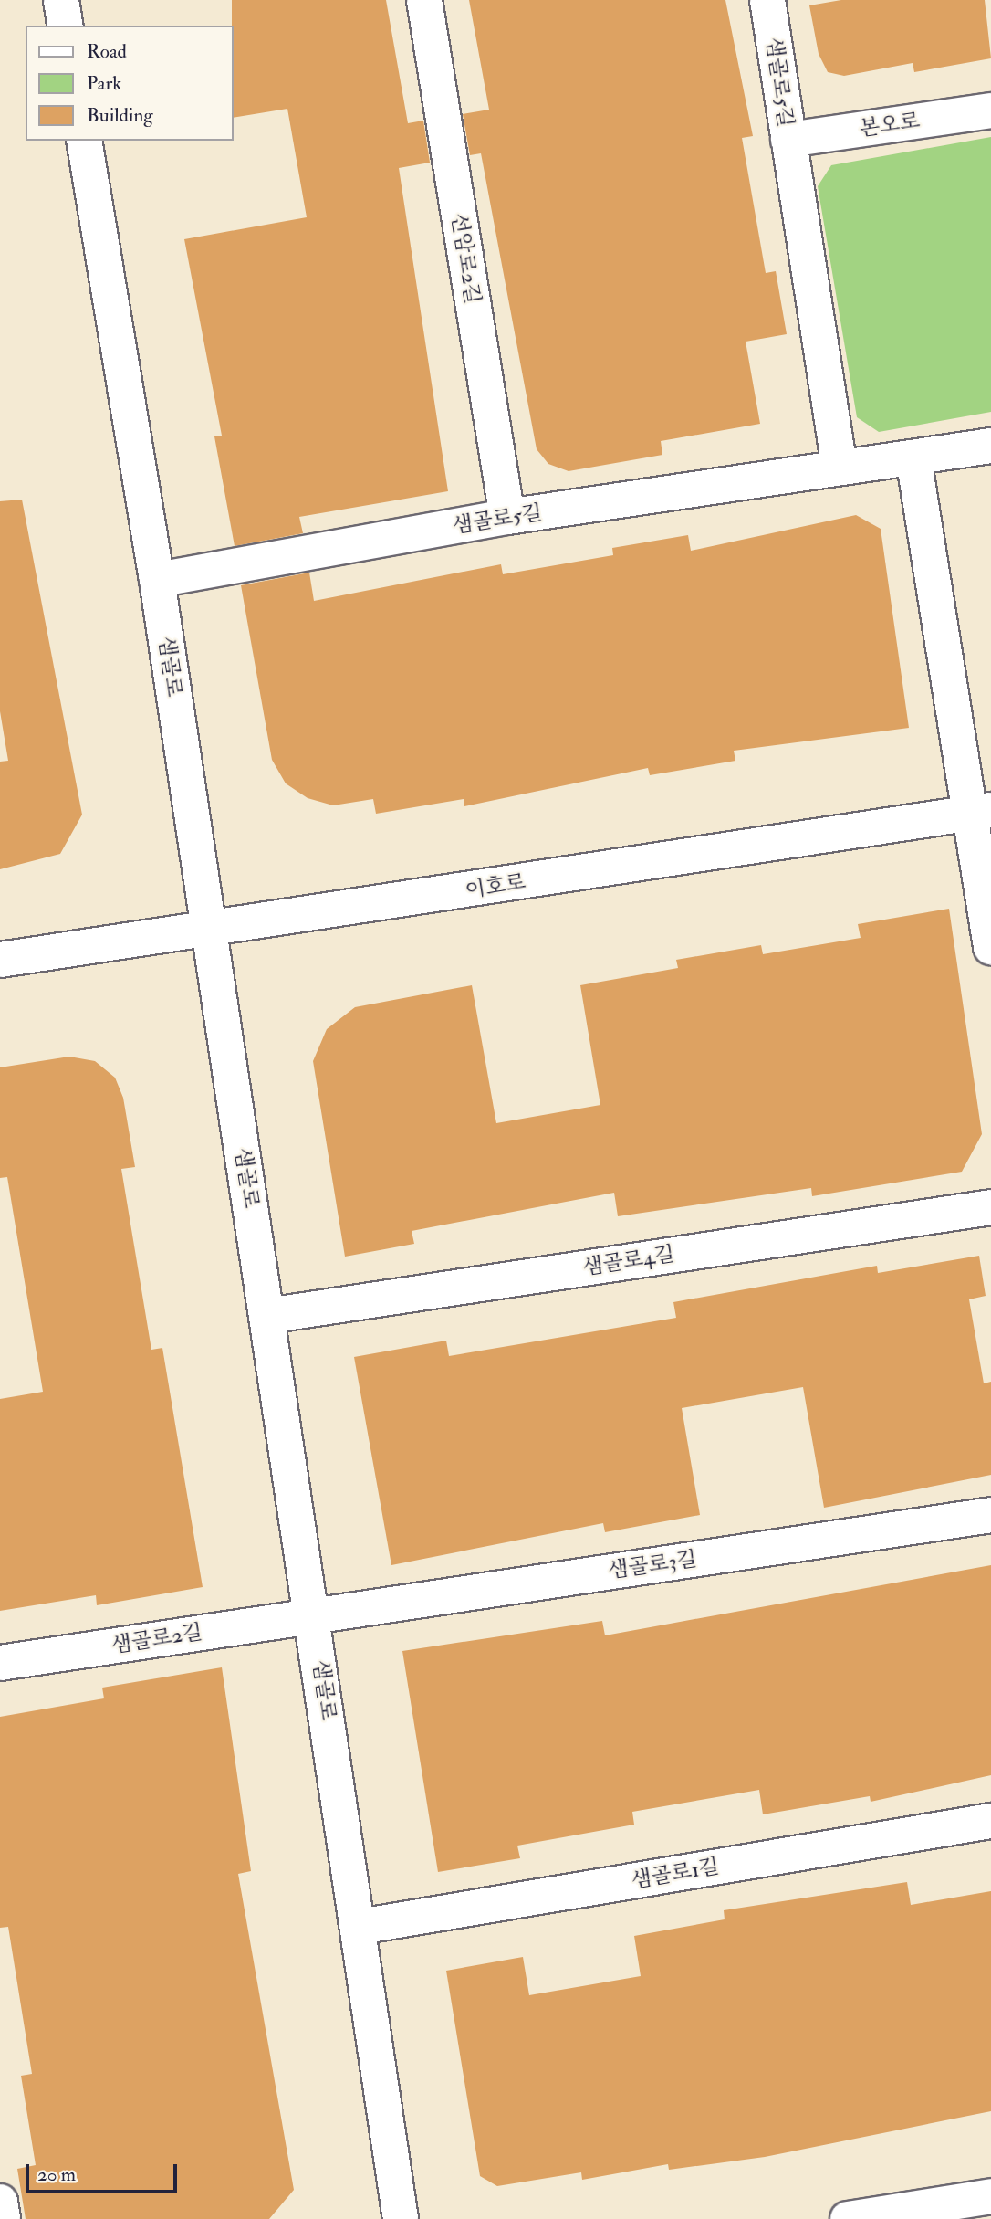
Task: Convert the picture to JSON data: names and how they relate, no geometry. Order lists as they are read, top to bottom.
{
  "streets": {
    "street": [
      "샘골로5길",
      "본오로",
      "선암로2길",
      "샘골로",
      "이호로",
      "샘골로4길",
      "샘골로3길",
      "샘골로2길",
      "샘골로1길"
    ]
  },
  "crossings": [
    ["샘골로5길", "본오로"],
    ["샘골로5길", "선암로2길"],
    ["샘골로5길", "샘골로"],
    ["샘골로", "이호로"],
    ["샘골로", "샘골로4길"],
    ["샘골로", "샘골로3길"],
    ["샘골로", "샘골로2길"],
    ["샘골로", "샘골로1길"],
    ["샘골로3길", "샘골로2길"]
  ],
  "legend": ["Road", "Park", "Building"],
  "scale_bar": "20 m"
}
